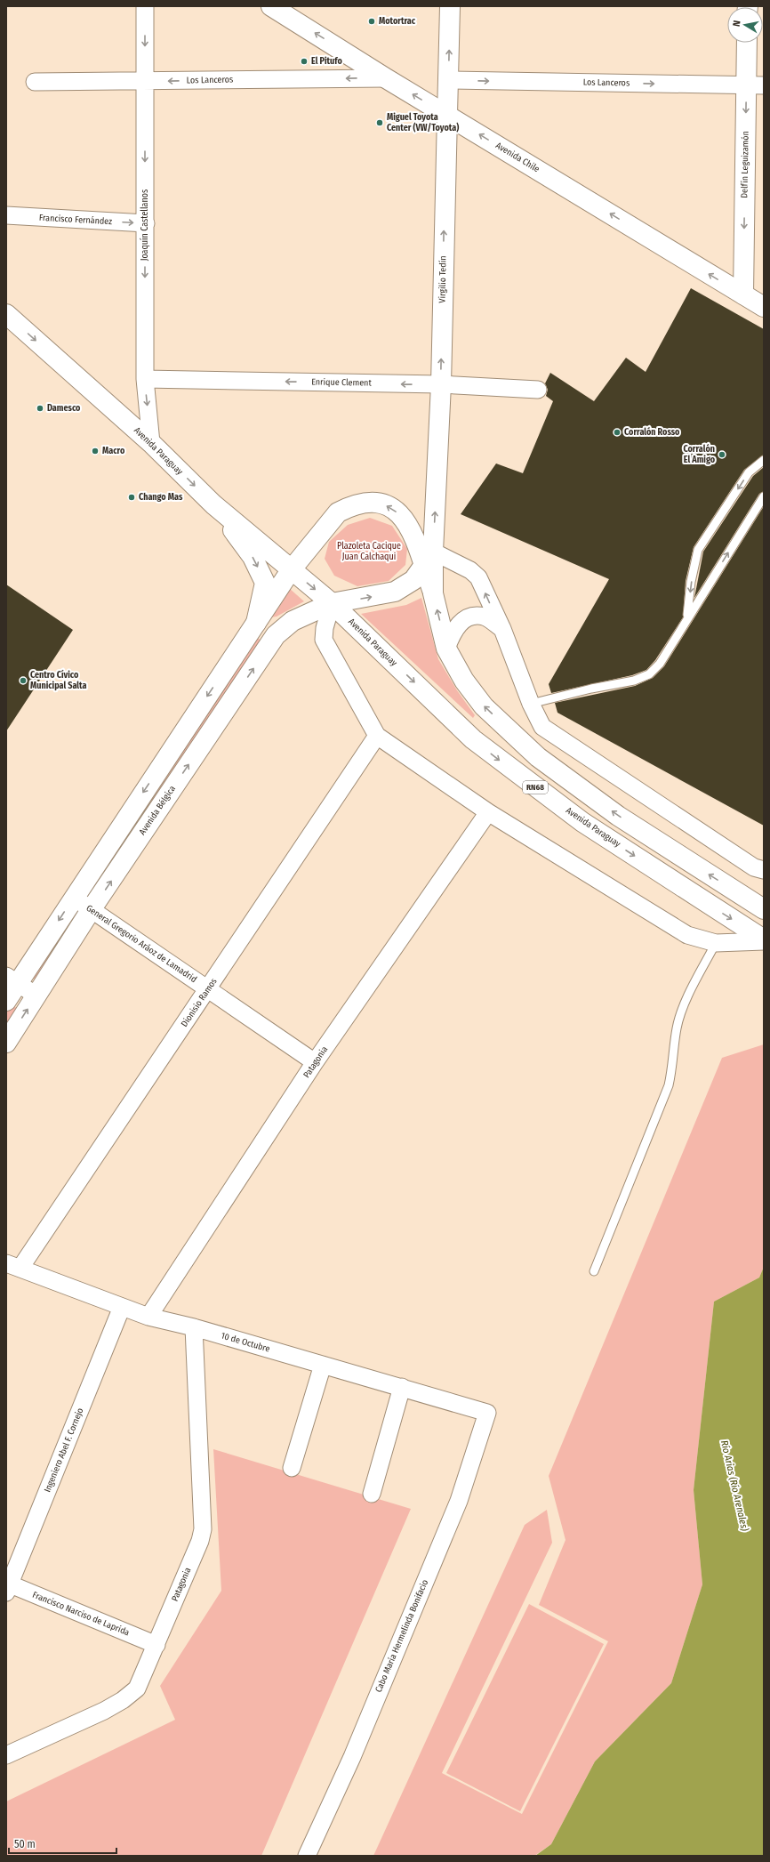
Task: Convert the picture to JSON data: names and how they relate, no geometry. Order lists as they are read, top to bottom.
{
  "streets": {
    "main road": [
      "Avenida Chile",
      "Delfín Leguizamón",
      "Virgilio Tedín",
      "Avenida Paraguay",
      "RN68",
      "Avenida Bélgica"
    ],
    "street": [
      "Los Lanceros",
      "Francisco Fernández",
      "Joaquín Castellanos",
      "Enrique Clement",
      "General Gregorio Aráoz de Lamadrid",
      "Dionisio Ramos",
      "Patagonia",
      "10 de Octubre",
      "Ingeniero Abel F. Cornejo",
      "Francisco Narciso de Laprida",
      "Cabo María Hermelinda Bonifacio"
    ]
  },
  "crossings": [
    ["Los Lanceros", "Avenida Chile"],
    ["Los Lanceros", "Delfín Leguizamón"],
    ["Los Lanceros", "Joaquín Castellanos"],
    ["Los Lanceros", "Virgilio Tedín"],
    ["Avenida Chile", "Delfín Leguizamón"],
    ["Avenida Chile", "Virgilio Tedín"],
    ["Francisco Fernández", "Joaquín Castellanos"],
    ["Joaquín Castellanos", "Enrique Clement"],
    ["Joaquín Castellanos", "Avenida Paraguay"],
    ["Virgilio Tedín", "Enrique Clement"],
    ["Virgilio Tedín", "Avenida Paraguay"],
    ["Virgilio Tedín", "Avenida Bélgica"],
    ["Avenida Paraguay", "Avenida Bélgica"],
    ["Avenida Bélgica", "General Gregorio Aráoz de Lamadrid"],
    ["General Gregorio Aráoz de Lamadrid", "Dionisio Ramos"],
    ["General Gregorio Aráoz de Lamadrid", "Patagonia"],
    ["Dionisio Ramos", "10 de Octubre"],
    ["Patagonia", "10 de Octubre"],
    ["Patagonia", "Francisco Narciso de Laprida"],
    ["10 de Octubre", "Ingeniero Abel F. Cornejo"],
    ["10 de Octubre", "Cabo María Hermelinda Bonifacio"],
    ["Ingeniero Abel F. Cornejo", "Francisco Narciso de Laprida"]
  ],
  "one_way": [
    "Avenida Chile",
    "Delfín Leguizamón",
    "Francisco Fernández",
    "Joaquín Castellanos",
    "Virgilio Tedín",
    "Enrique Clement"
  ],
  "water": ["Río Arias (Río Arenales)"],
  "parks": ["Plazoleta Cacique Juan Calchaqui"],
  "places": [
    "Motortrac",
    "El Pitufo",
    "Miguel Toyota Center (VW/Toyota)",
    "Damesco",
    "Corralón Rosso",
    "Macro",
    "Corralón El Amigo",
    "Chango Mas",
    "Centro Cívico Municipal Salta"
  ],
  "scale_bar": "50 m",
  "north": "left"
}
